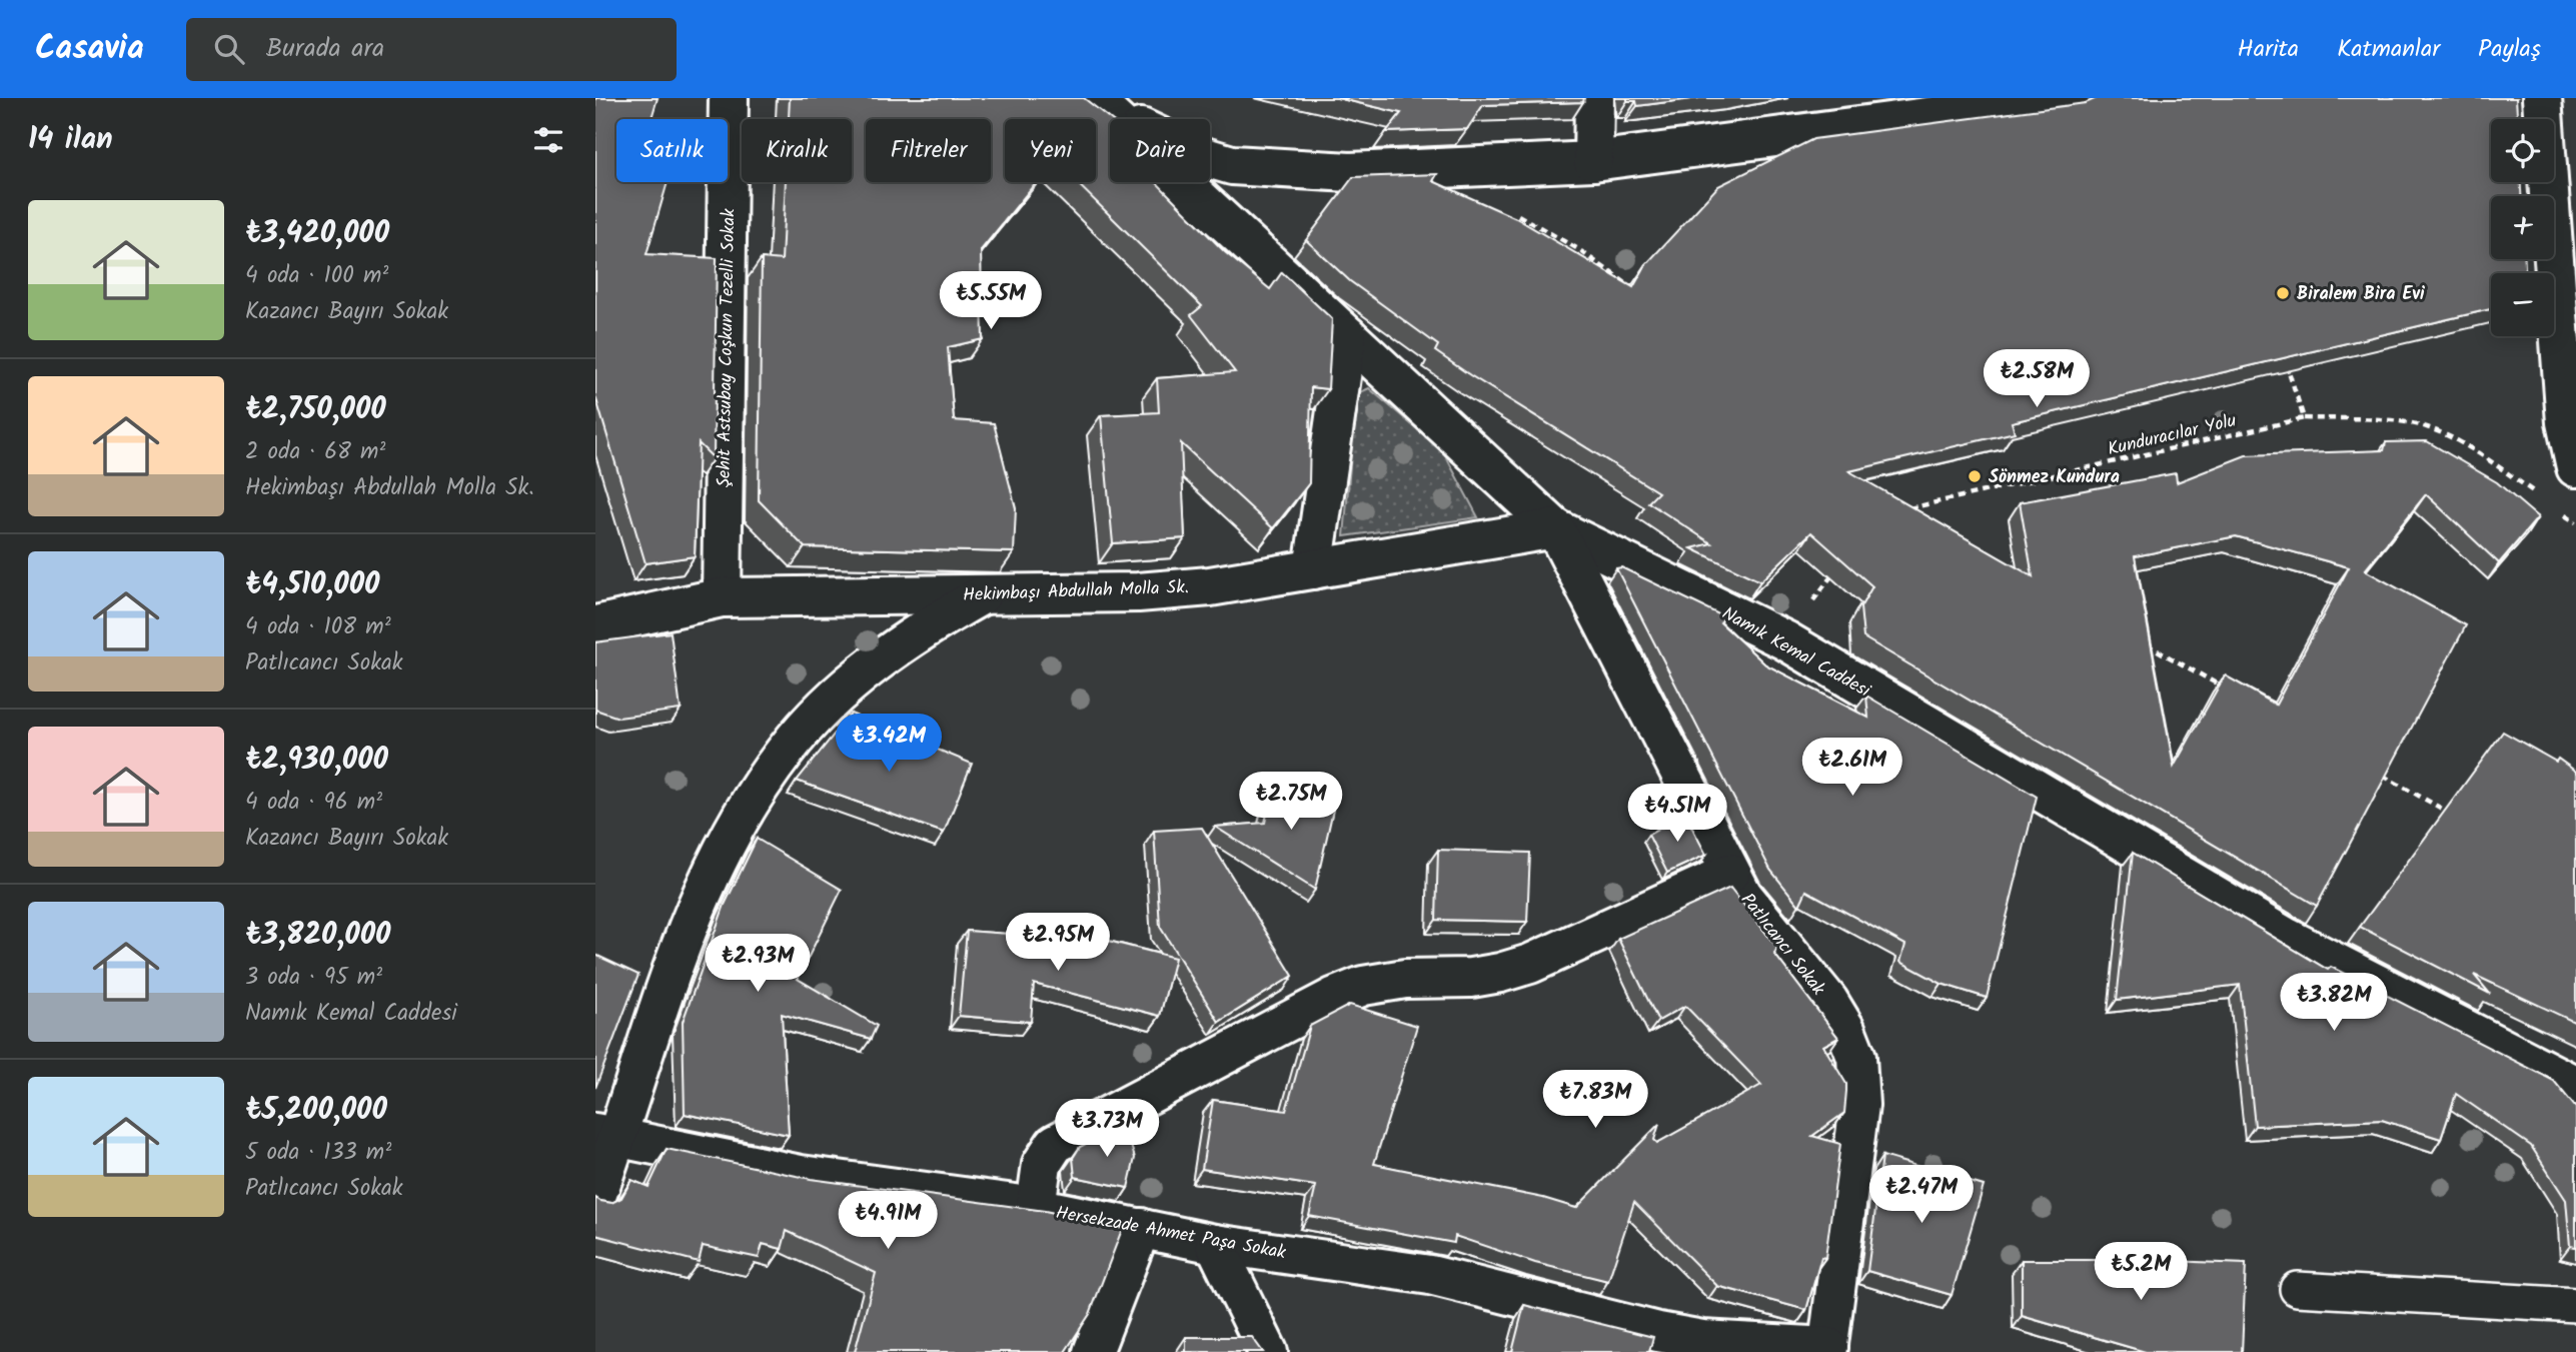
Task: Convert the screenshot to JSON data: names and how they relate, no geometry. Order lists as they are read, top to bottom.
{
  "streets": {
    "street": [
      "Şehit Astsubay Coşkun Tezelli Sokak",
      "Hekimbaşı Abdullah Molla Sk.",
      "Namık Kemal Caddesi",
      "Patlıcancı Sokak",
      "Hersekzade Ahmet Paşa Sokak"
    ],
    "path": ["Kunduracılar Yolu"]
  },
  "crossings": [
    ["Şehit Astsubay Coşkun Tezelli Sokak", "Hekimbaşı Abdullah Molla Sk."],
    ["Hekimbaşı Abdullah Molla Sk.", "Namık Kemal Caddesi"],
    ["Hekimbaşı Abdullah Molla Sk.", "Patlıcancı Sokak"],
    ["Namık Kemal Caddesi", "Patlıcancı Sokak"],
    ["Patlıcancı Sokak", "Hersekzade Ahmet Paşa Sokak"]
  ],
  "places": ["Biralem Bira Evi", "Sönmez Kundura"],
  "page": {
    "header": "Casavia",
    "search": "Burada ara",
    "nav": ["Harita", "Katmanlar", "Paylaş"],
    "heading": "14 ilan",
    "map_buttons": ["+", "−"],
    "chip": [
      "Satılık",
      "Kiralık",
      "Filtreler",
      "Yeni",
      "Daire"
    ],
    "list": [
      {
        "name": "₺3,420,000",
        "note": "4 oda · 100 m² · Kazancı Bayırı Sokak"
      },
      {
        "name": "₺2,750,000",
        "note": "2 oda · 68 m² · Hekimbaşı Abdullah Molla Sk."
      },
      {
        "name": "₺4,510,000",
        "note": "4 oda · 108 m² · Patlıcancı Sokak"
      },
      {
        "name": "₺2,930,000",
        "note": "4 oda · 96 m² · Kazancı Bayırı Sokak"
      },
      {
        "name": "₺3,820,000",
        "note": "3 oda · 95 m² · Namık Kemal Caddesi"
      },
      {
        "name": "₺5,200,000",
        "note": "5 oda · 133 m² · Patlıcancı Sokak"
      }
    ],
    "price": [
      "₺5.55M",
      "₺2.58M",
      "₺3.42M",
      "₺2.61M",
      "₺2.75M",
      "₺4.51M",
      "₺2.95M",
      "₺2.93M",
      "₺3.82M",
      "₺7.83M",
      "₺3.73M",
      "₺2.47M",
      "₺4.91M",
      "₺5.2M"
    ]
  }
}
